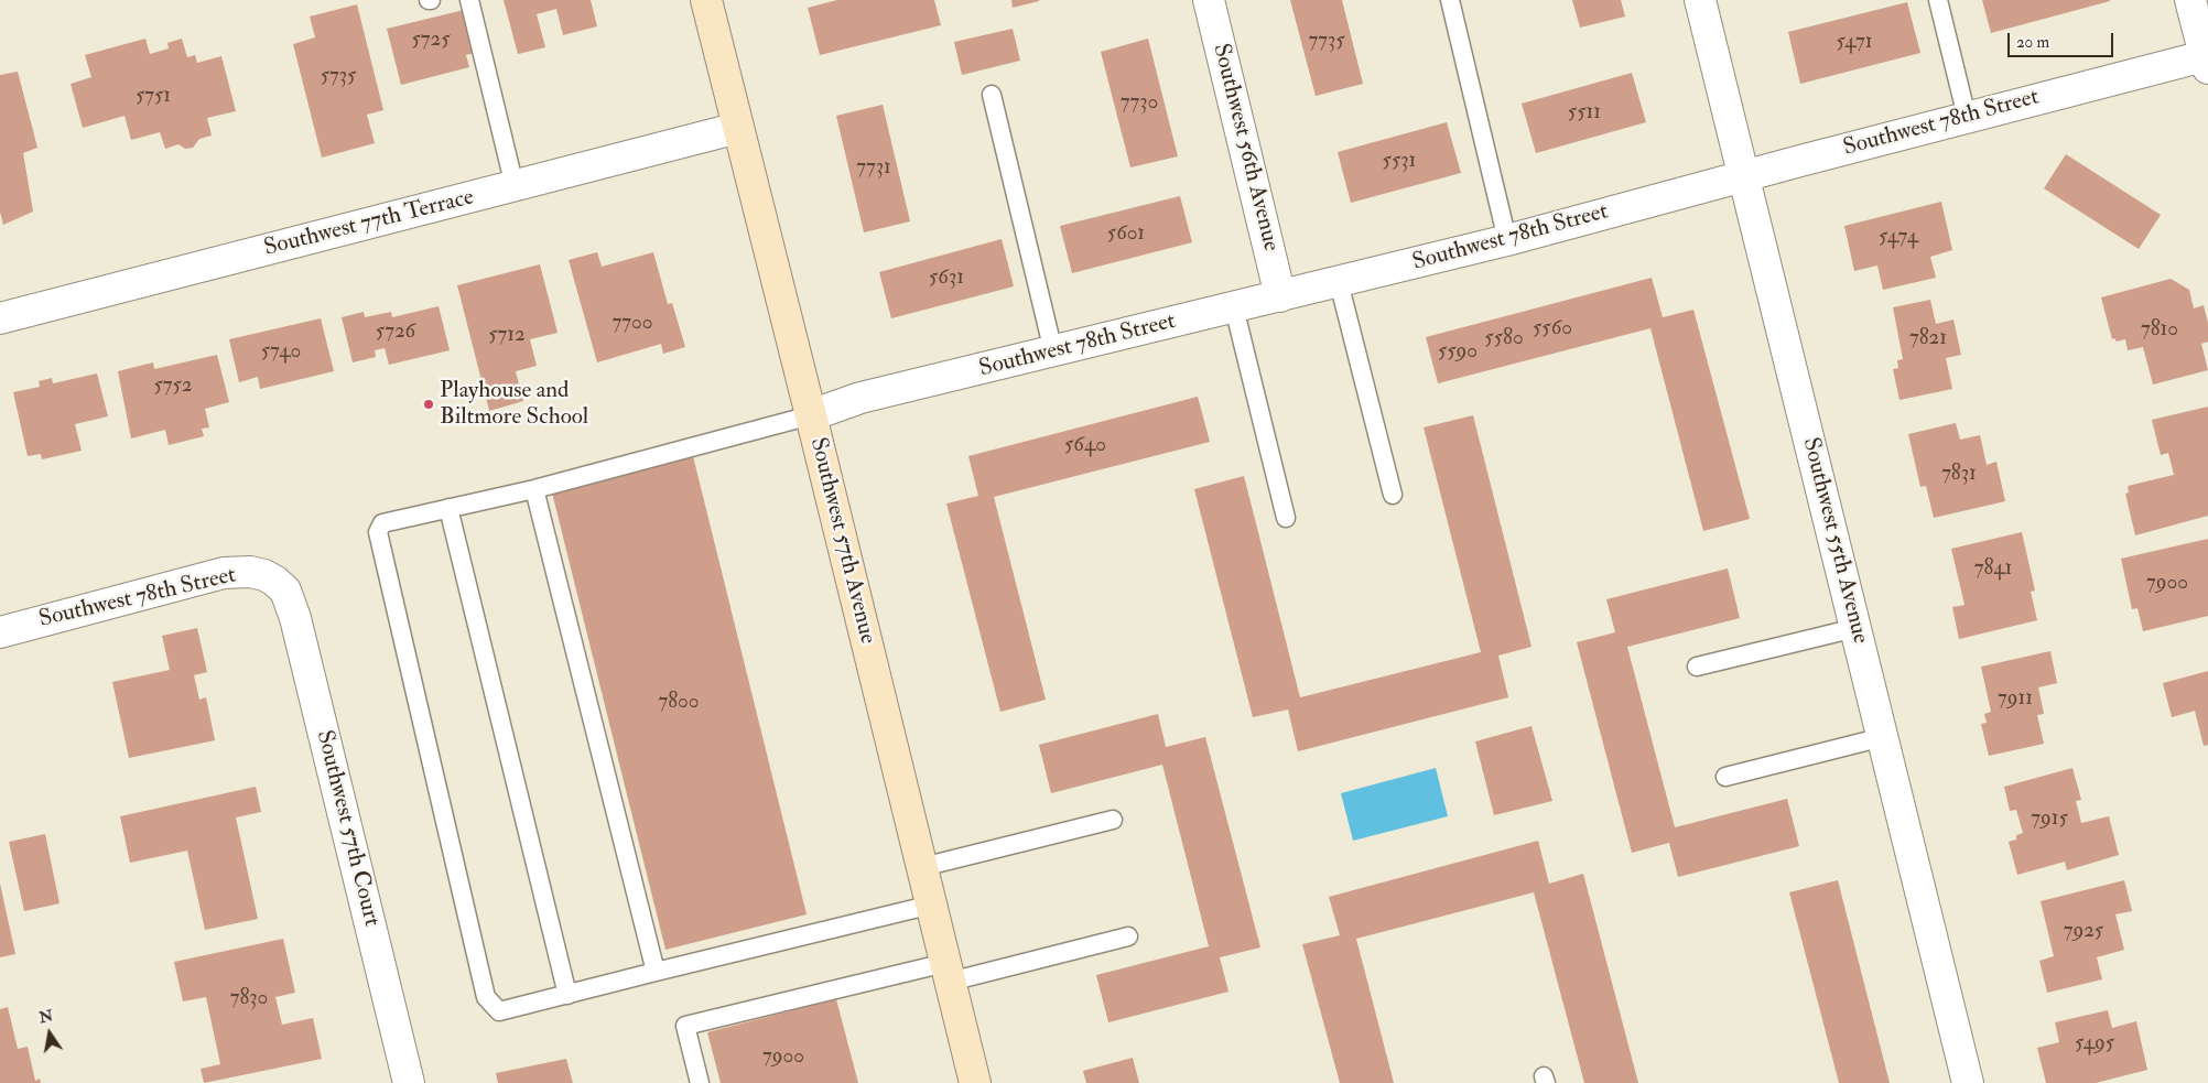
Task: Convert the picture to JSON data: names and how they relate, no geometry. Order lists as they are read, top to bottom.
{
  "streets": {
    "main road": ["Southwest 57th Avenue"],
    "street": [
      "Southwest 78th Street",
      "Southwest 56th Avenue",
      "Southwest 77th Terrace",
      "Southwest 55th Avenue",
      "Southwest 57th Court"
    ]
  },
  "crossings": [
    ["Southwest 78th Street", "Southwest 56th Avenue"],
    ["Southwest 78th Street", "Southwest 57th Avenue"],
    ["Southwest 78th Street", "Southwest 55th Avenue"],
    ["Southwest 78th Street", "Southwest 57th Court"],
    ["Southwest 77th Terrace", "Southwest 57th Avenue"]
  ],
  "places": ["Playhouse and Biltmore School"],
  "house_numbers": [
    "5725",
    "7735",
    "5471",
    "5735",
    "5751",
    "7730",
    "5511",
    "5531",
    "7731",
    "5601",
    "5474",
    "5631",
    "7700",
    "5560",
    "7810",
    "5726",
    "5712",
    "5580",
    "7821",
    "5740",
    "5590",
    "5752",
    "5640",
    "7831",
    "7841",
    "7900",
    "7911",
    "7800",
    "7915",
    "7925",
    "7830",
    "5495",
    "7900"
  ],
  "scale_bar": "20 m",
  "north": "top"
}
